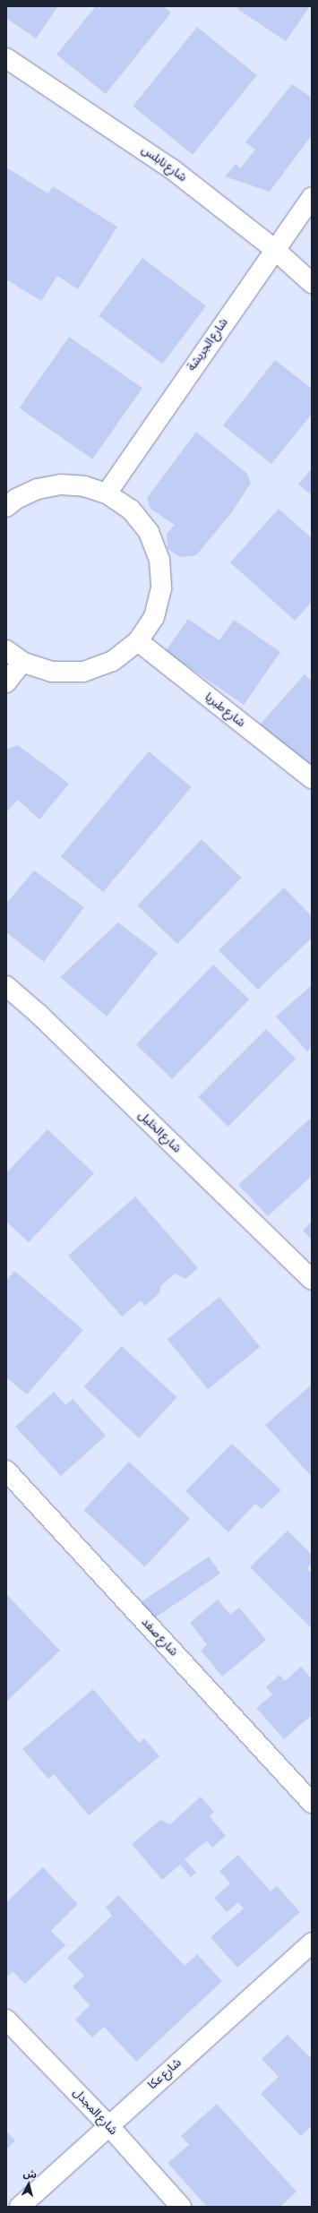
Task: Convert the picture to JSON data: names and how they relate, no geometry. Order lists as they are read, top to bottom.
{
  "streets": {
    "street": [
      "شارع نابلس",
      "شارع الجريشة",
      "شارع طبريا",
      "شارع الخليل",
      "شارع صفد",
      "شارع عكا",
      "شارع المجدل"
    ]
  },
  "crossings": [
    ["شارع نابلس", "شارع الجريشة"],
    ["شارع عكا", "شارع المجدل"]
  ],
  "north": "top"
}
